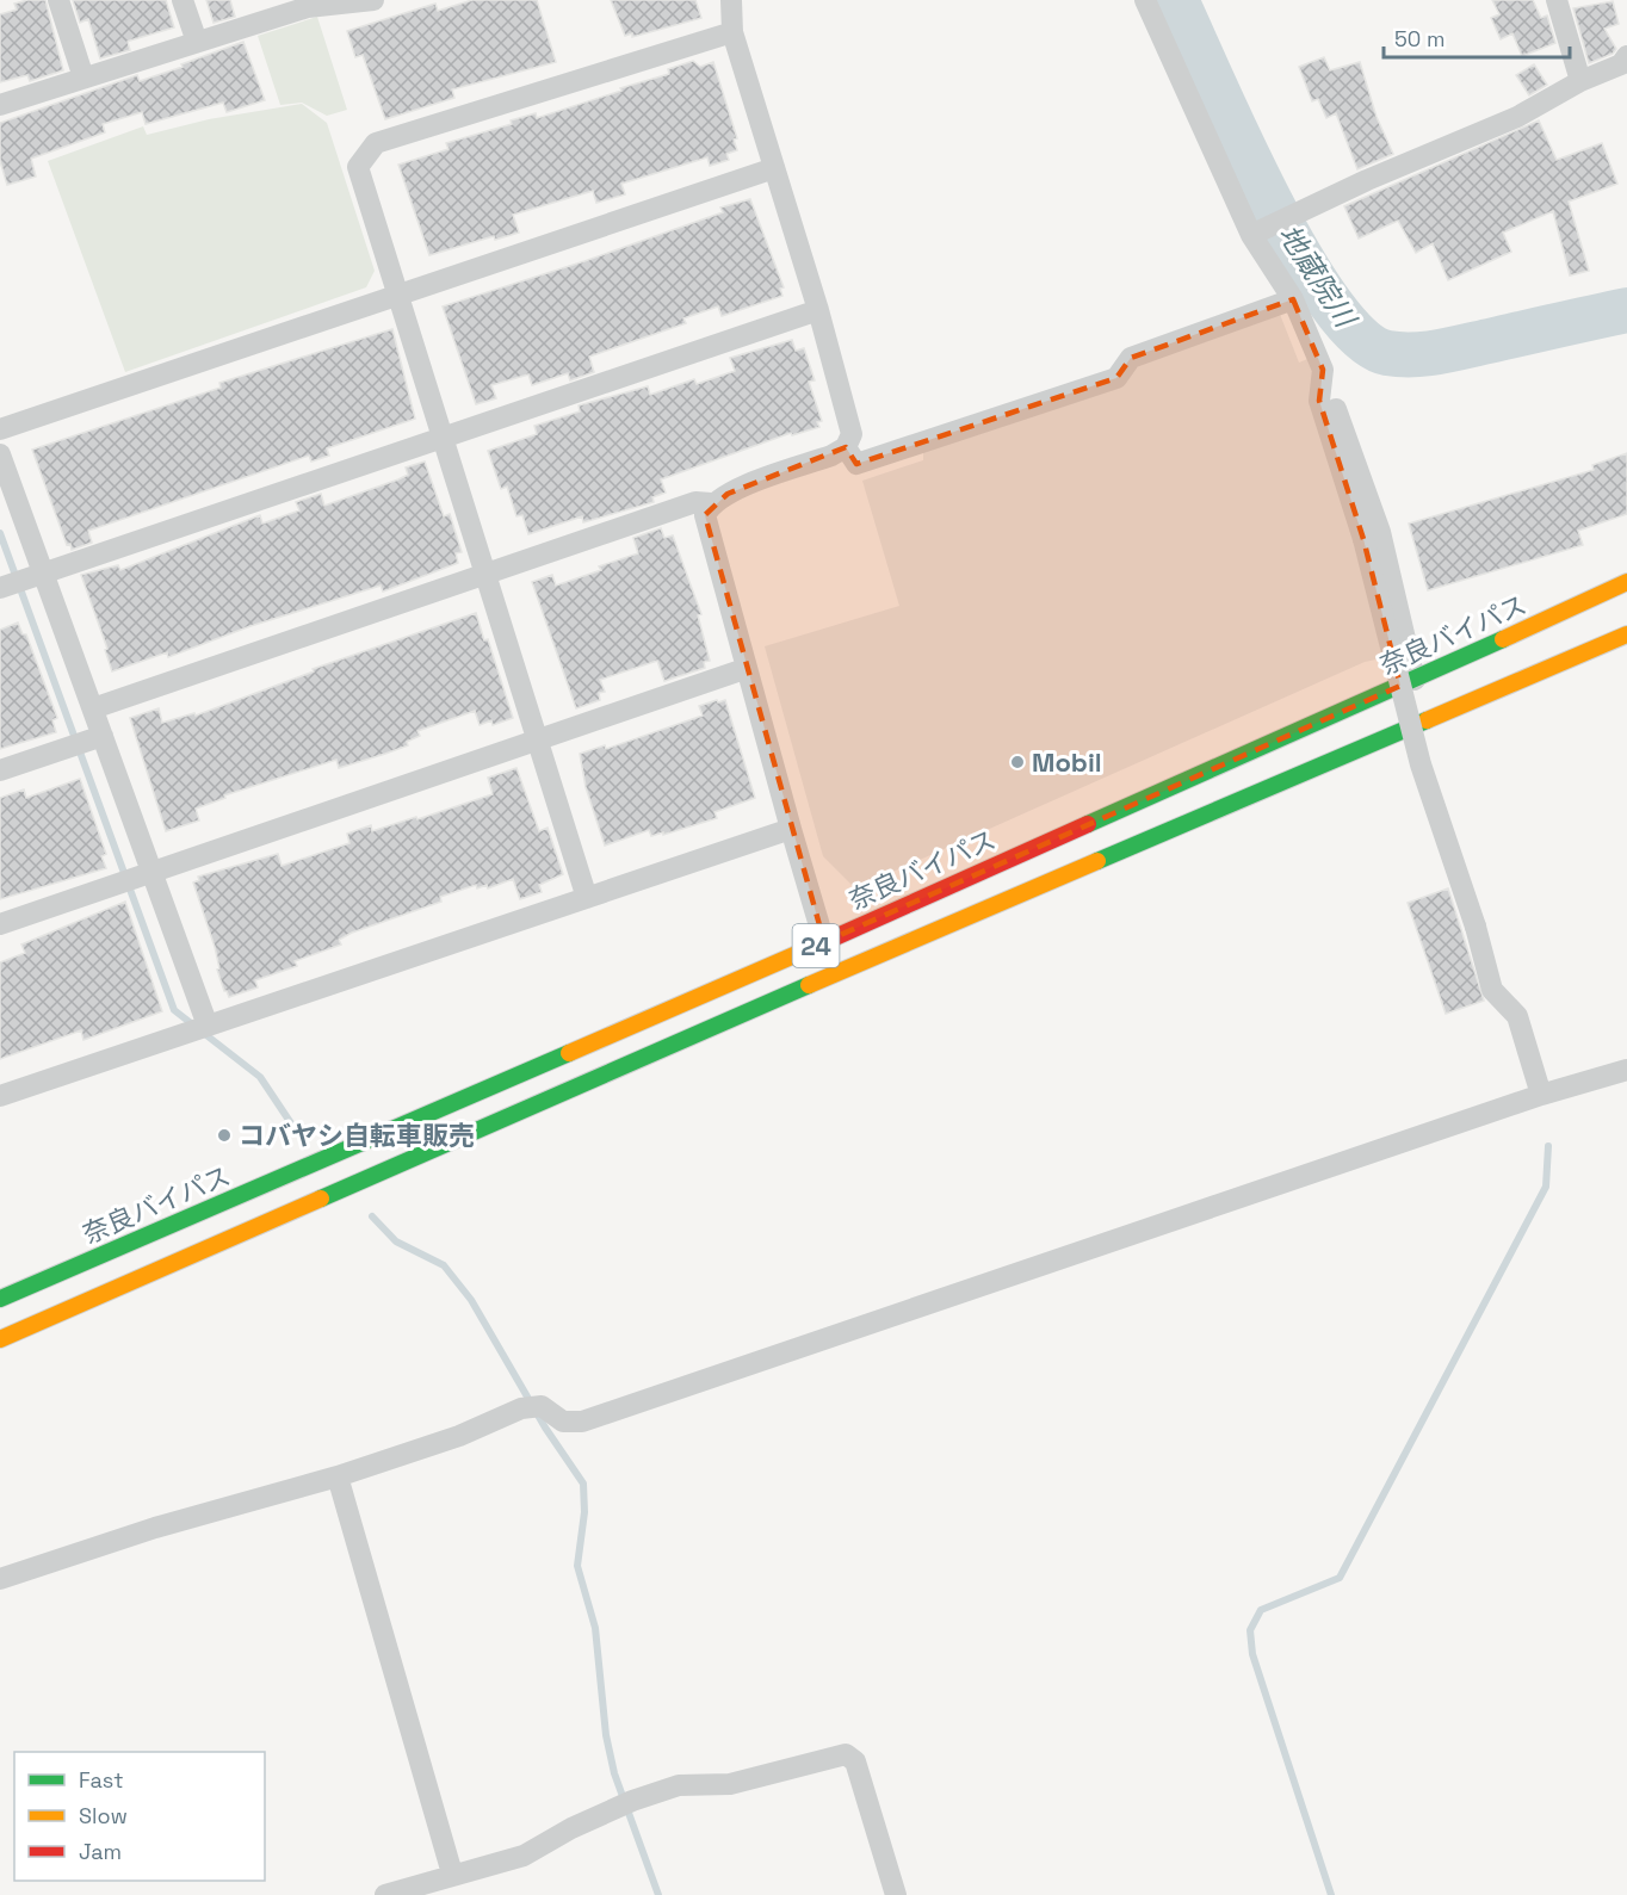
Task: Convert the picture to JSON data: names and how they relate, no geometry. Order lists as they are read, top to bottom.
{
  "streets": {
    "highway": ["奈良バイパス", "24"]
  },
  "water": ["地蔵院川"],
  "places": ["Mobil", "コバヤシ自転車販売"],
  "legend": ["Fast", "Slow", "Jam"],
  "scale_bar": "50 m"
}
